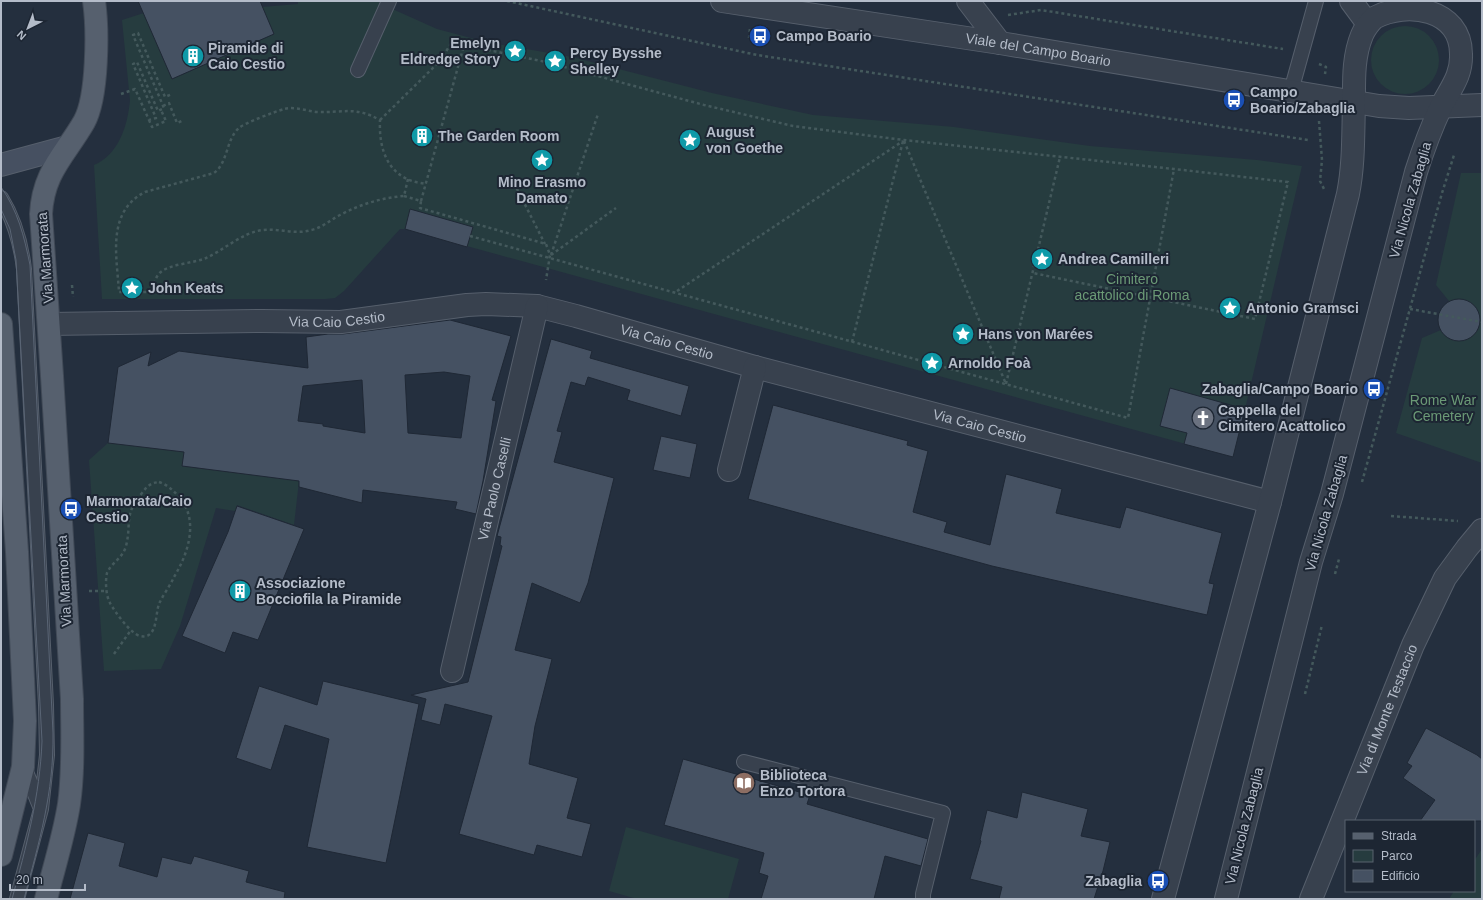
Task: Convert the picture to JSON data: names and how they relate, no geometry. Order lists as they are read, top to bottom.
{
  "streets": {
    "main road": ["Via Marmorata"],
    "street": [
      "Viale del Campo Boario",
      "Via Nicola Zabaglia",
      "Via Caio Cestio",
      "Via Paolo Caselli",
      "Via di Monte Testaccio"
    ]
  },
  "crossings": [
    ["Viale del Campo Boario", "Via Nicola Zabaglia"],
    ["Via Marmorata", "Via Caio Cestio"],
    ["Via Caio Cestio", "Via Paolo Caselli"]
  ],
  "parks": ["Cimitero acattolico di Roma", "Rome War Cemetery"],
  "places": {
    "bus stop": [
      "Campo Boario",
      "Campo Boario/Zabaglia",
      "Zabaglia/Campo Boario",
      "Marmorata/Caio Cestio",
      "Zabaglia"
    ],
    "place": [
      "Emelyn Eldredge Story",
      "Percy Bysshe Shelley",
      "August von Goethe",
      "Mino Erasmo Damato",
      "Andrea Camilleri",
      "John Keats",
      "Antonio Gramsci",
      "Hans von Marées",
      "Arnoldo Foà"
    ],
    "building": ["Piramide di Caio Cestio", "The Garden Room", "Associazione Bocciofila la Piramide"],
    "church": ["Cappella del Cimitero Acattolico"],
    "library": ["Biblioteca Enzo Tortora"]
  },
  "legend": ["Strada", "Parco", "Edificio"],
  "scale_bar": "20 m",
  "north": "bottom left"
}
